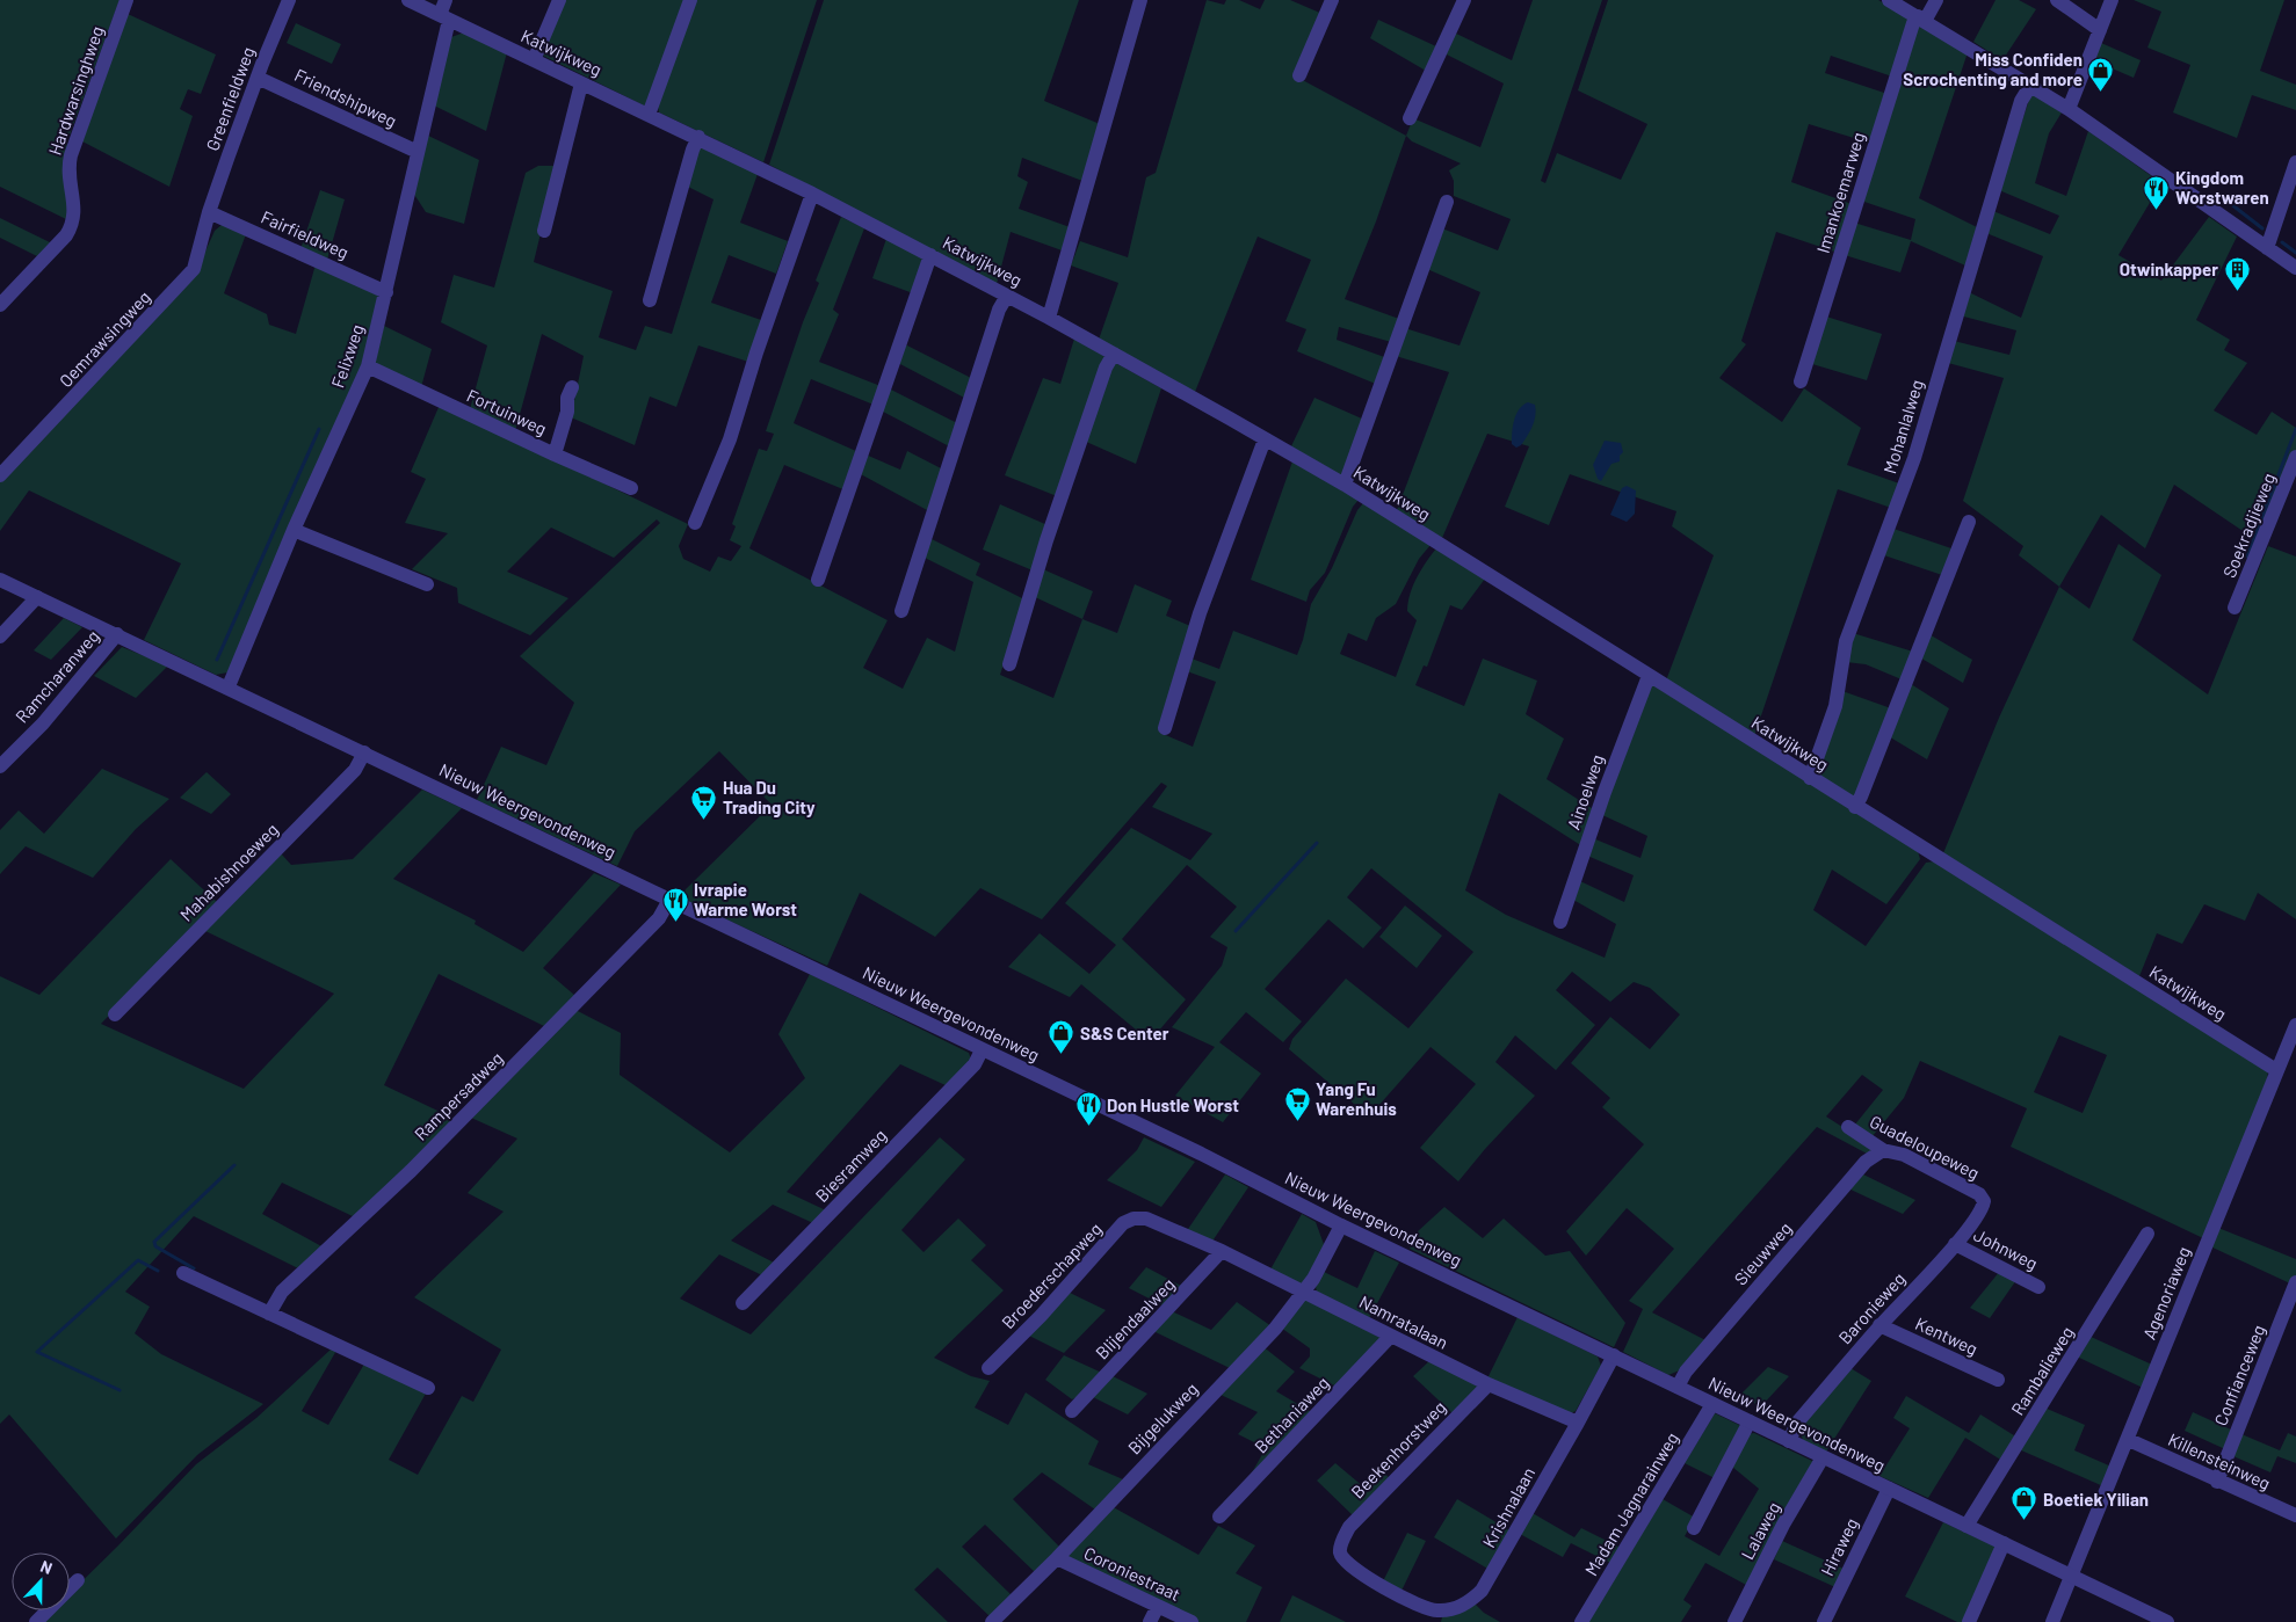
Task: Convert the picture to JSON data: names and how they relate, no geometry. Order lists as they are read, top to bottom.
{
  "streets": {
    "street": [
      "Katwijkweg",
      "Hardwarsinghweg",
      "Friendshipweg",
      "Greenfieldweg",
      "Imankoemarweg",
      "Fairfieldweg",
      "Oemrawsingweg",
      "Felixweg",
      "Fortuinweg",
      "Mohanlalweg",
      "Soekradjieweg",
      "Ramcharanweg",
      "Ainoelweg",
      "Nieuw Weergevondenweg",
      "Mahabishnoeweg",
      "Rampersadweg",
      "Guadeloupeweg",
      "Biesramweg",
      "Johnweg",
      "Sieuwweg",
      "Broederschapweg",
      "Agenoriaweg",
      "Baronieweg",
      "Blijendaalweg",
      "Namratalaan",
      "Kentweg",
      "Rambalieweg",
      "Confianceweg",
      "Bethaniaweg",
      "Bijgelukweg",
      "Beekenhorstweg",
      "Killensteinweg",
      "Madam Jagnarainweg",
      "Krishnalaan",
      "Lalaweg",
      "Hiraweg",
      "Coroniestraat"
    ]
  },
  "crossings": [
    ["Katwijkweg", "Felixweg"],
    ["Katwijkweg", "Mohanlalweg"],
    ["Katwijkweg", "Ainoelweg"],
    ["Katwijkweg", "Agenoriaweg"],
    ["Friendshipweg", "Greenfieldweg"],
    ["Friendshipweg", "Felixweg"],
    ["Greenfieldweg", "Fairfieldweg"],
    ["Greenfieldweg", "Oemrawsingweg"],
    ["Fairfieldweg", "Oemrawsingweg"],
    ["Fairfieldweg", "Felixweg"],
    ["Felixweg", "Fortuinweg"],
    ["Felixweg", "Nieuw Weergevondenweg"],
    ["Ramcharanweg", "Nieuw Weergevondenweg"],
    ["Nieuw Weergevondenweg", "Mahabishnoeweg"],
    ["Nieuw Weergevondenweg", "Rampersadweg"],
    ["Nieuw Weergevondenweg", "Biesramweg"],
    ["Nieuw Weergevondenweg", "Sieuwweg"],
    ["Nieuw Weergevondenweg", "Agenoriaweg"],
    ["Nieuw Weergevondenweg", "Baronieweg"],
    ["Nieuw Weergevondenweg", "Rambalieweg"],
    ["Nieuw Weergevondenweg", "Bijgelukweg"],
    ["Nieuw Weergevondenweg", "Madam Jagnarainweg"],
    ["Nieuw Weergevondenweg", "Lalaweg"],
    ["Nieuw Weergevondenweg", "Hiraweg"],
    ["Guadeloupeweg", "Sieuwweg"],
    ["Guadeloupeweg", "Baronieweg"],
    ["Johnweg", "Baronieweg"],
    ["Broederschapweg", "Namratalaan"],
    ["Agenoriaweg", "Killensteinweg"],
    ["Baronieweg", "Kentweg"],
    ["Blijendaalweg", "Namratalaan"],
    ["Namratalaan", "Bethaniaweg"],
    ["Namratalaan", "Bijgelukweg"],
    ["Namratalaan", "Beekenhorstweg"],
    ["Namratalaan", "Krishnalaan"],
    ["Confianceweg", "Killensteinweg"],
    ["Bijgelukweg", "Coroniestraat"],
    ["Beekenhorstweg", "Krishnalaan"]
  ],
  "places": {
    "shop": ["Miss Confiden Scrochenting and more", "S&S Center", "Boetiek Yilian"],
    "restaurant": ["Kingdom Worstwaren", "Ivrapie Warme Worst", "Don Hustle Worst"],
    "building": ["Otwinkapper"],
    "supermarket": ["Hua Du Trading City", "Yang Fu Warenhuis"]
  },
  "north": "top"
}
